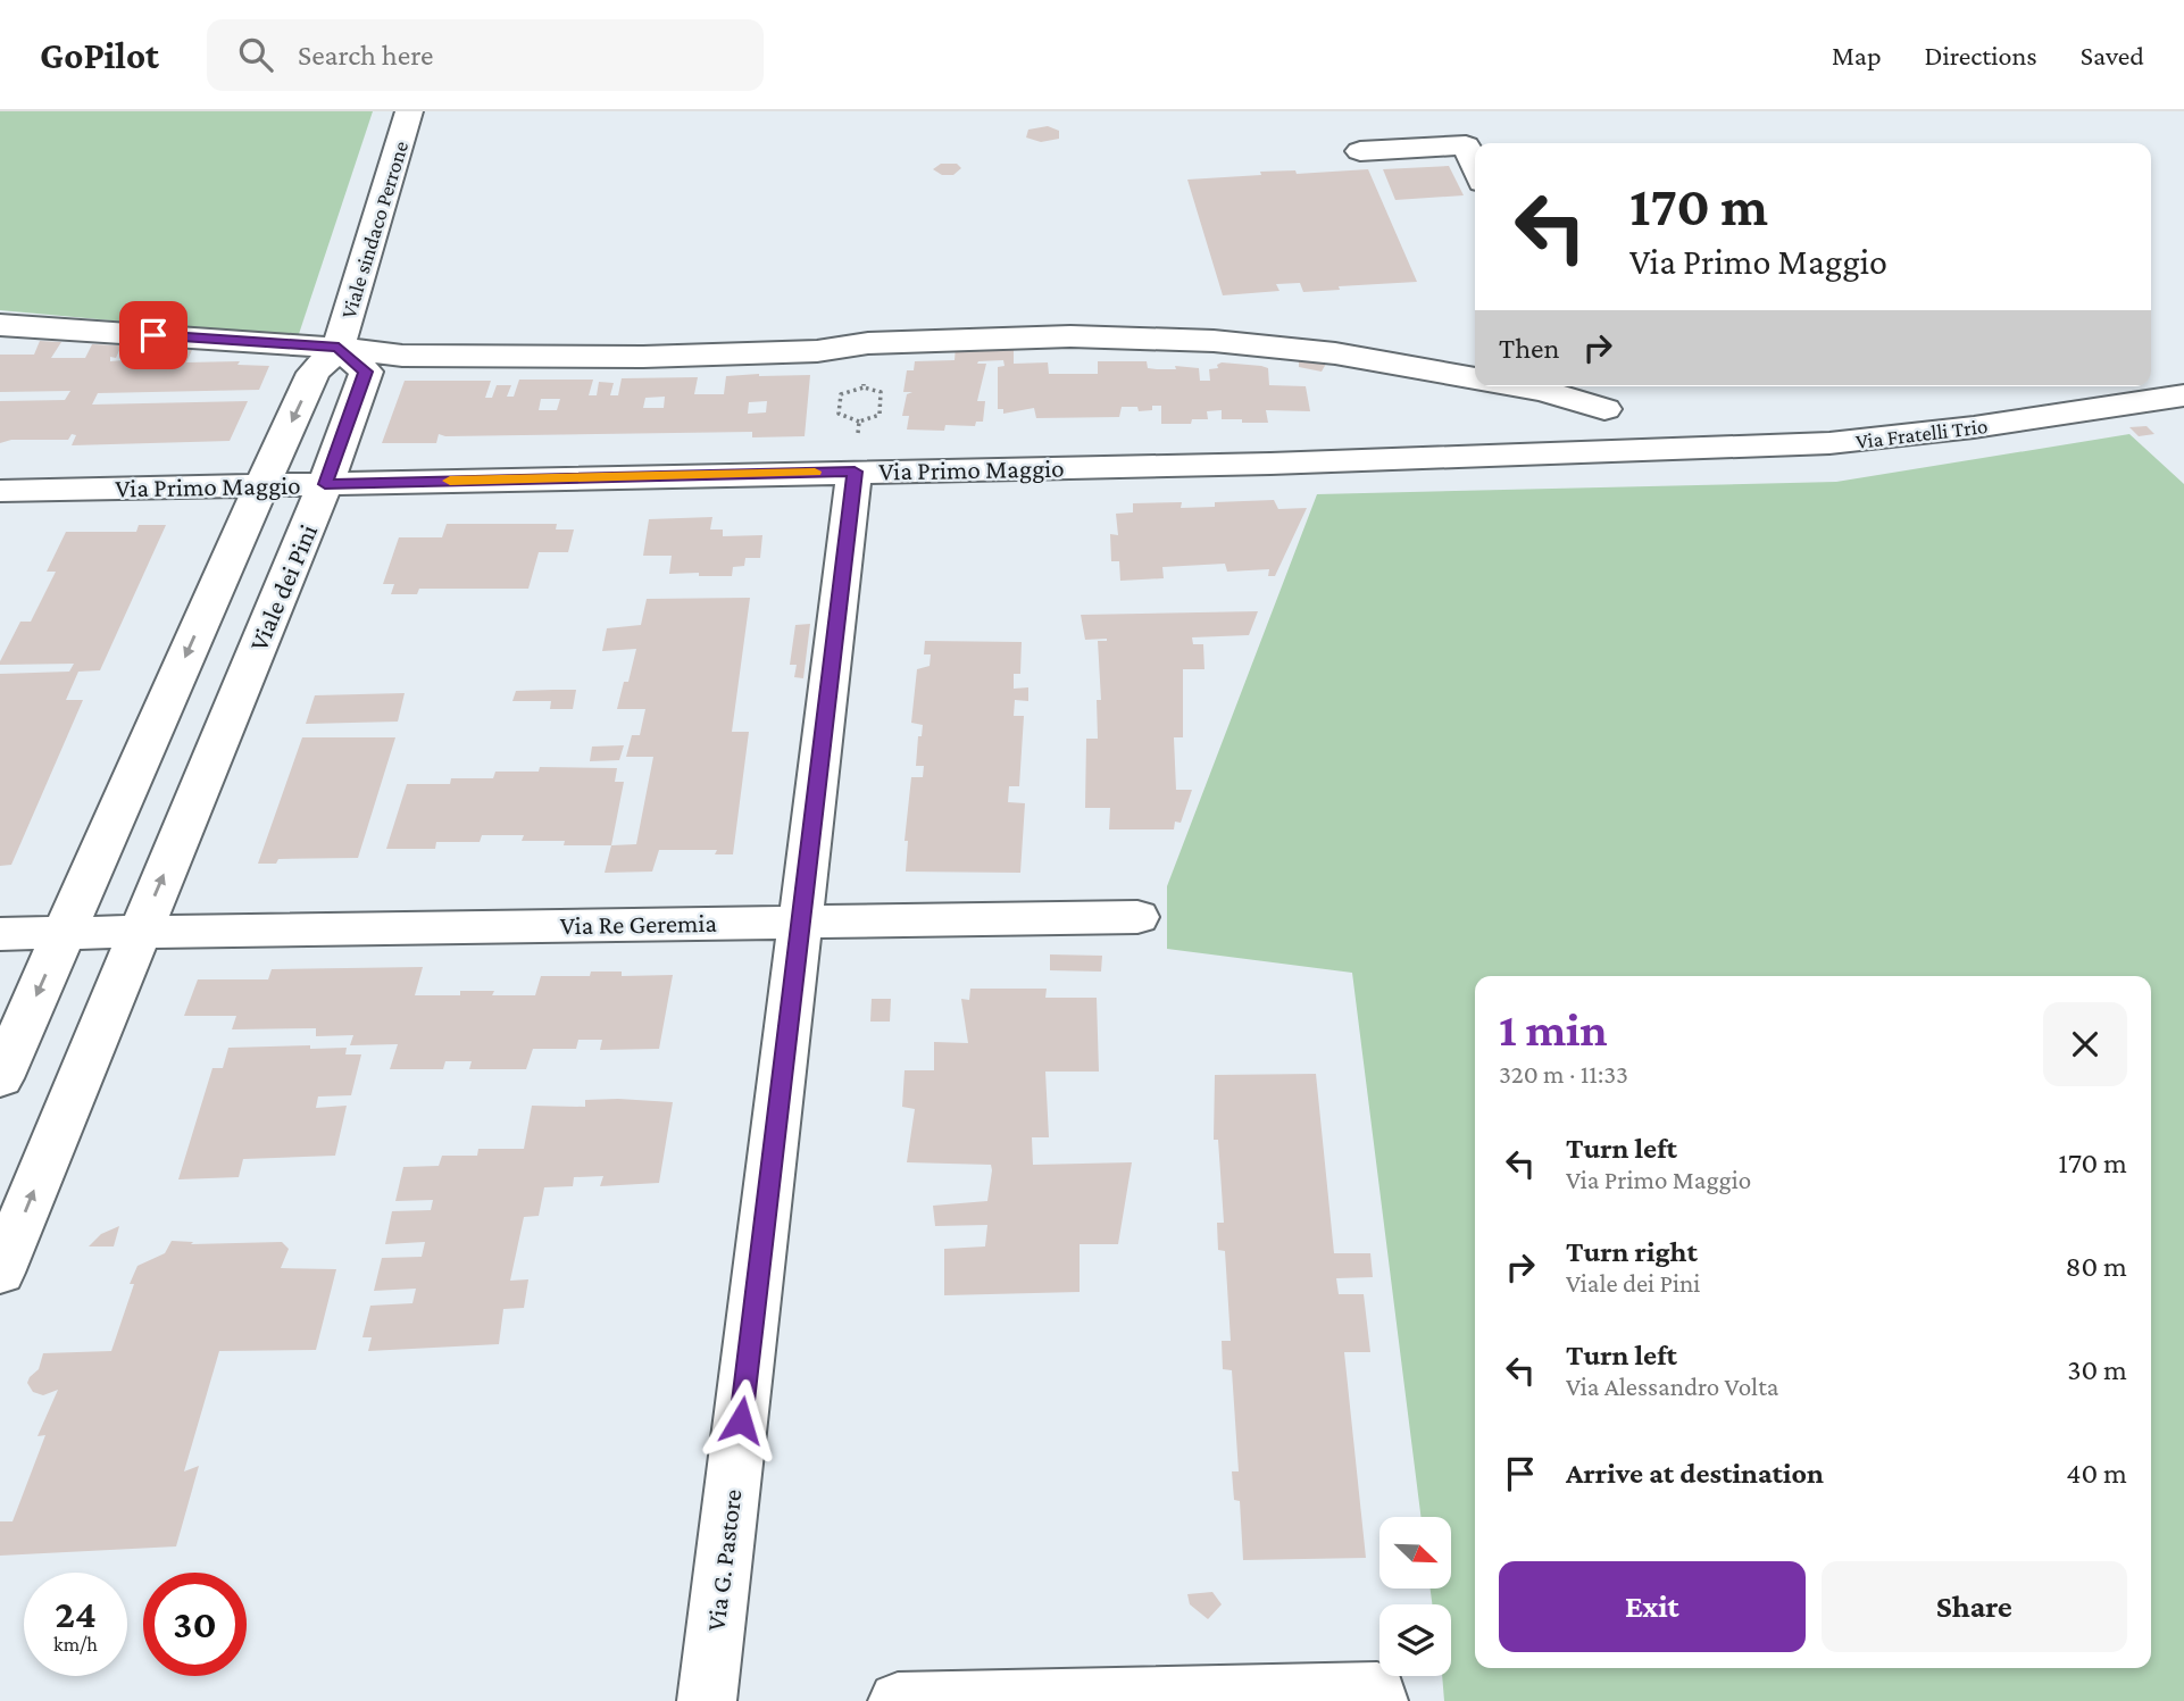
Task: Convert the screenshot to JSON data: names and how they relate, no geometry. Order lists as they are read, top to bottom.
{
  "streets": {
    "street": [
      "Viale sindaco Perrone",
      "Via Fratelli Trio",
      "Via Primo Maggio",
      "Viale dei Pini",
      "Via Re Geremia",
      "Via G. Pastore"
    ]
  },
  "crossings": [
    ["Viale sindaco Perrone", "Viale dei Pini"],
    ["Via Fratelli Trio", "Via Primo Maggio"],
    ["Via Primo Maggio", "Viale dei Pini"],
    ["Via Primo Maggio", "Via G. Pastore"],
    ["Viale dei Pini", "Via Re Geremia"],
    ["Via Re Geremia", "Via G. Pastore"]
  ],
  "north": "bottom right",
  "page": {
    "header": "GoPilot",
    "search": "Search here",
    "nav": ["Map", "Directions", "Saved"],
    "turn": ["170 m", "Via Primo Maggio"],
    "then": "Then",
    "heading": ["1 min", "320 m · 11:33"],
    "list": [
      {
        "name": "Turn left",
        "note": "Via Primo Maggio",
        "value": "170 m"
      },
      {
        "name": "Turn right",
        "note": "Viale dei Pini",
        "value": "80 m"
      },
      {
        "name": "Turn left",
        "note": "Via Alessandro Volta",
        "value": "30 m"
      },
      {
        "name": "Arrive at destination",
        "value": "40 m"
      }
    ],
    "buttons": ["Exit", "Share"],
    "speed": "24 km/h",
    "limit": "30"
  }
}
